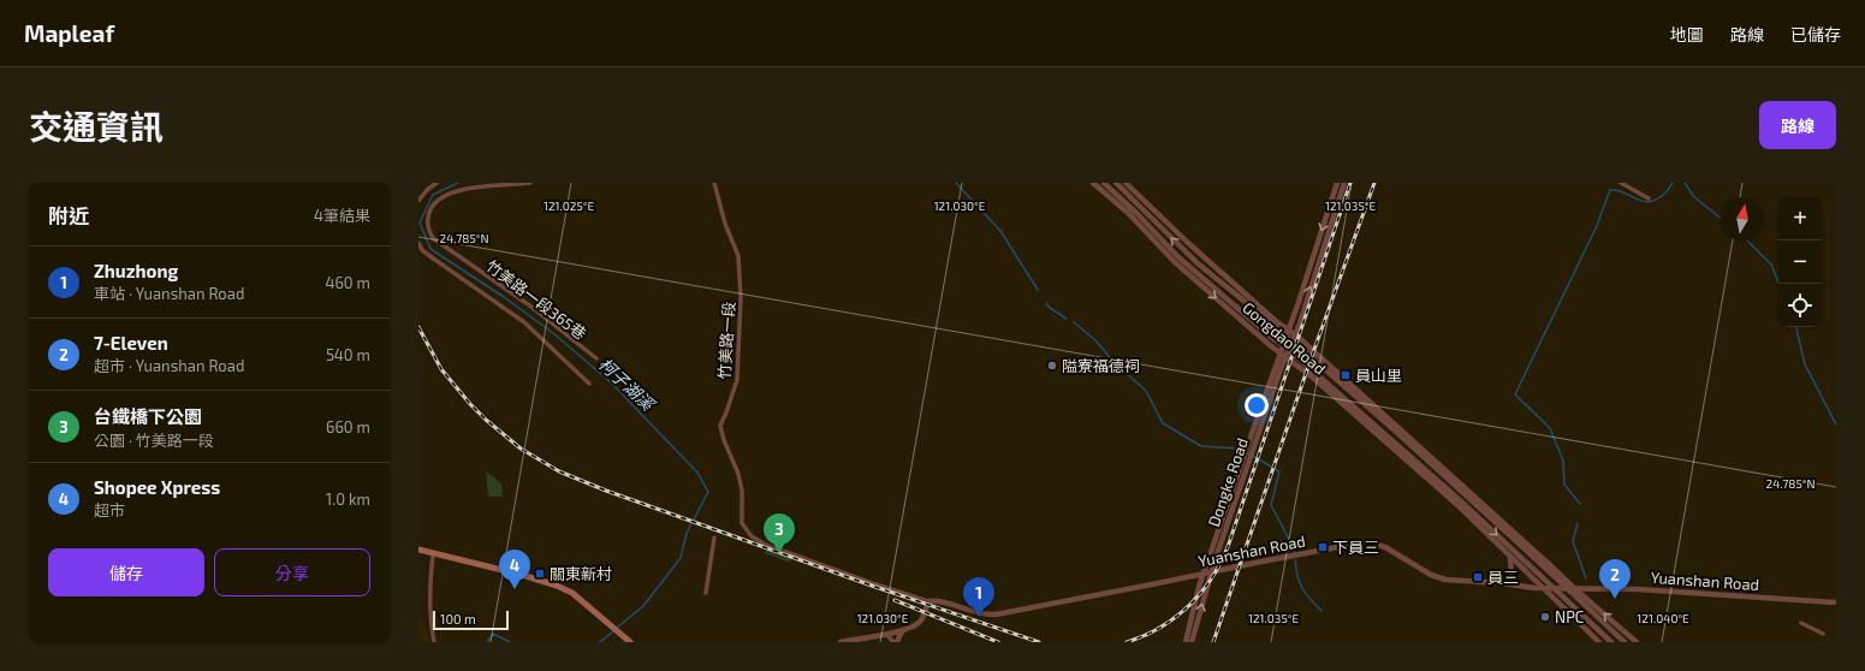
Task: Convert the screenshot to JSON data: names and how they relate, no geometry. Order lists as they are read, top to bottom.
{
  "streets": {
    "street": [
      "竹美路一段365巷",
      "Gongdao Road",
      "竹美路一段",
      "Dongke Road",
      "Yuanshan Road"
    ]
  },
  "crossings": [
    ["Gongdao Road", "Dongke Road"],
    ["Gongdao Road", "Yuanshan Road"],
    ["竹美路一段", "Yuanshan Road"],
    ["Dongke Road", "Yuanshan Road"]
  ],
  "water": ["柯子湖溪"],
  "places": {
    "other": ["隘寮福德祠", "NPC"],
    "transit": [
      "員山里",
      "下員三",
      "關東新村",
      "員三"
    ]
  },
  "scale_bar": "100 m",
  "north": "top",
  "page": {
    "header": "Mapleaf",
    "nav": ["地圖", "路線", "已儲存"],
    "title": "交通資訊",
    "buttons": [
      "路線",
      ["儲存", "分享"]
    ],
    "heading": ["附近", "4筆結果"],
    "map_buttons": ["+", "−"],
    "list": [
      {
        "mark": "1",
        "name": "Zhuzhong",
        "note": "車站 · Yuanshan Road",
        "value": "460 m"
      },
      {
        "mark": "2",
        "name": "7-Eleven",
        "note": "超市 · Yuanshan Road",
        "value": "540 m"
      },
      {
        "mark": "3",
        "name": "台鐵橋下公園",
        "note": "公園 · 竹美路一段",
        "value": "660 m"
      },
      {
        "mark": "4",
        "name": "Shopee Xpress",
        "note": "超市",
        "value": "1.0 km"
      }
    ],
    "pins": [
      "3",
      "4",
      "2",
      "1"
    ],
    "scale": "100 m"
  },
  "coordinates": [
    "121.035°E",
    "121.025°E",
    "121.030°E",
    "24.785°N",
    "121.040°E"
  ]
}
